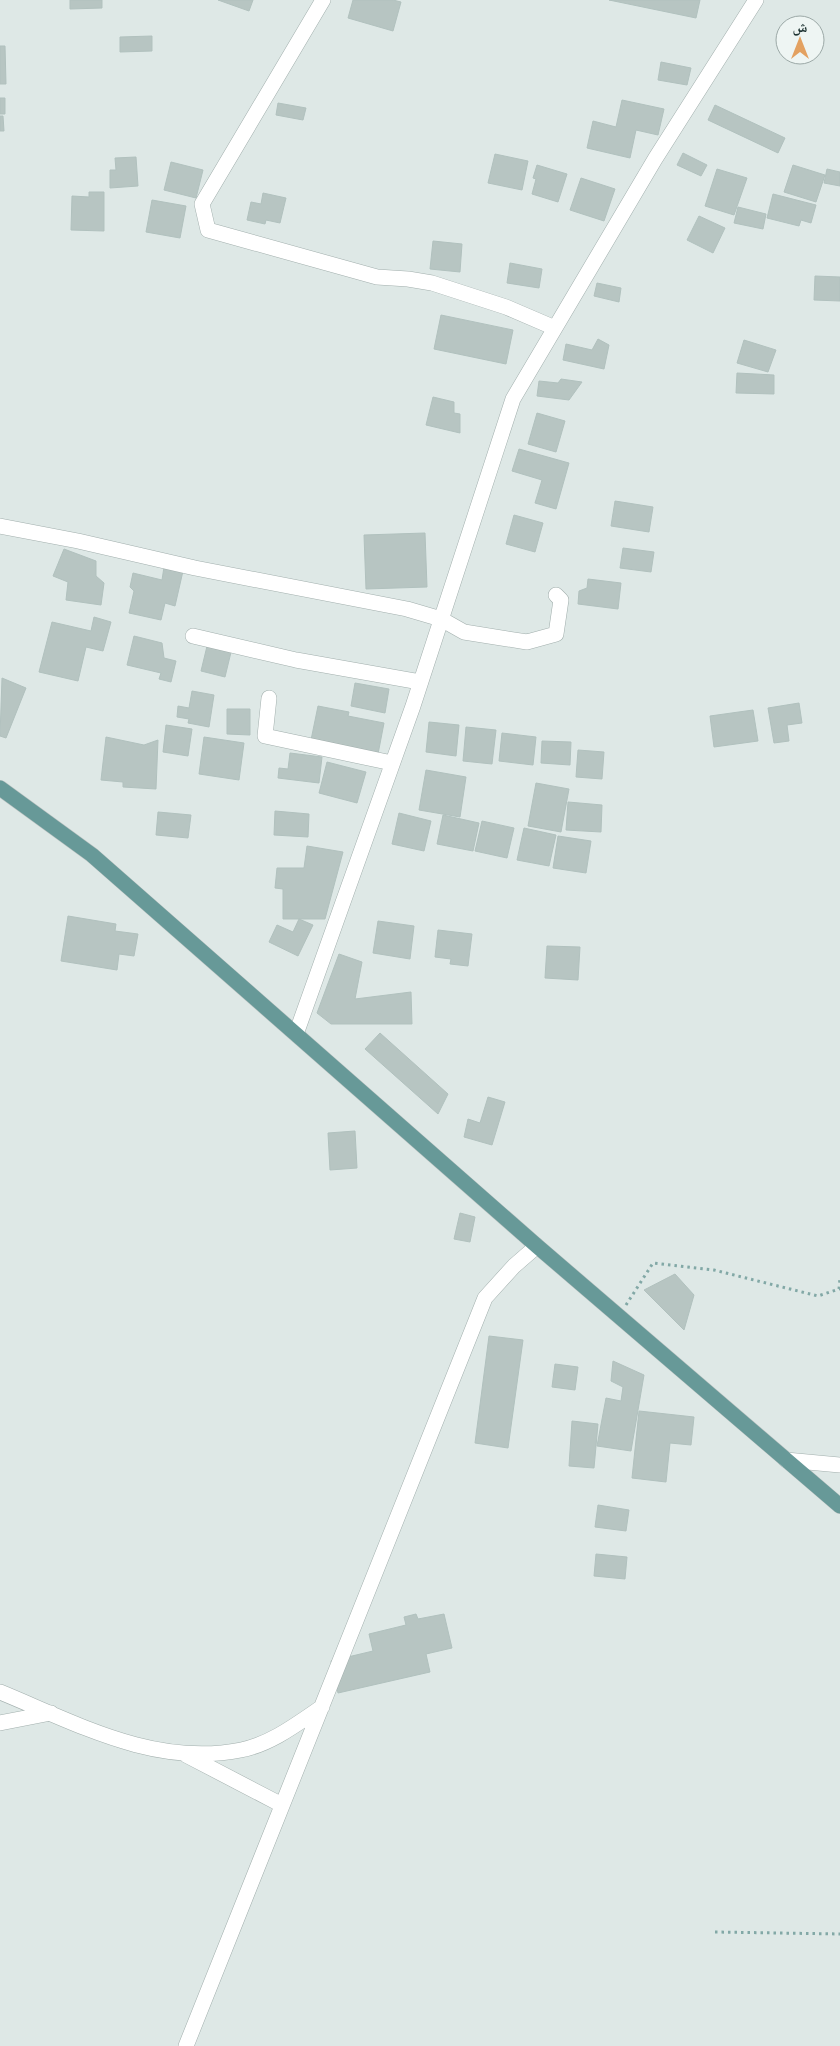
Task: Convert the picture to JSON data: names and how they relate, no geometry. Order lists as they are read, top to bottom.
{
  "north": "top"
}
